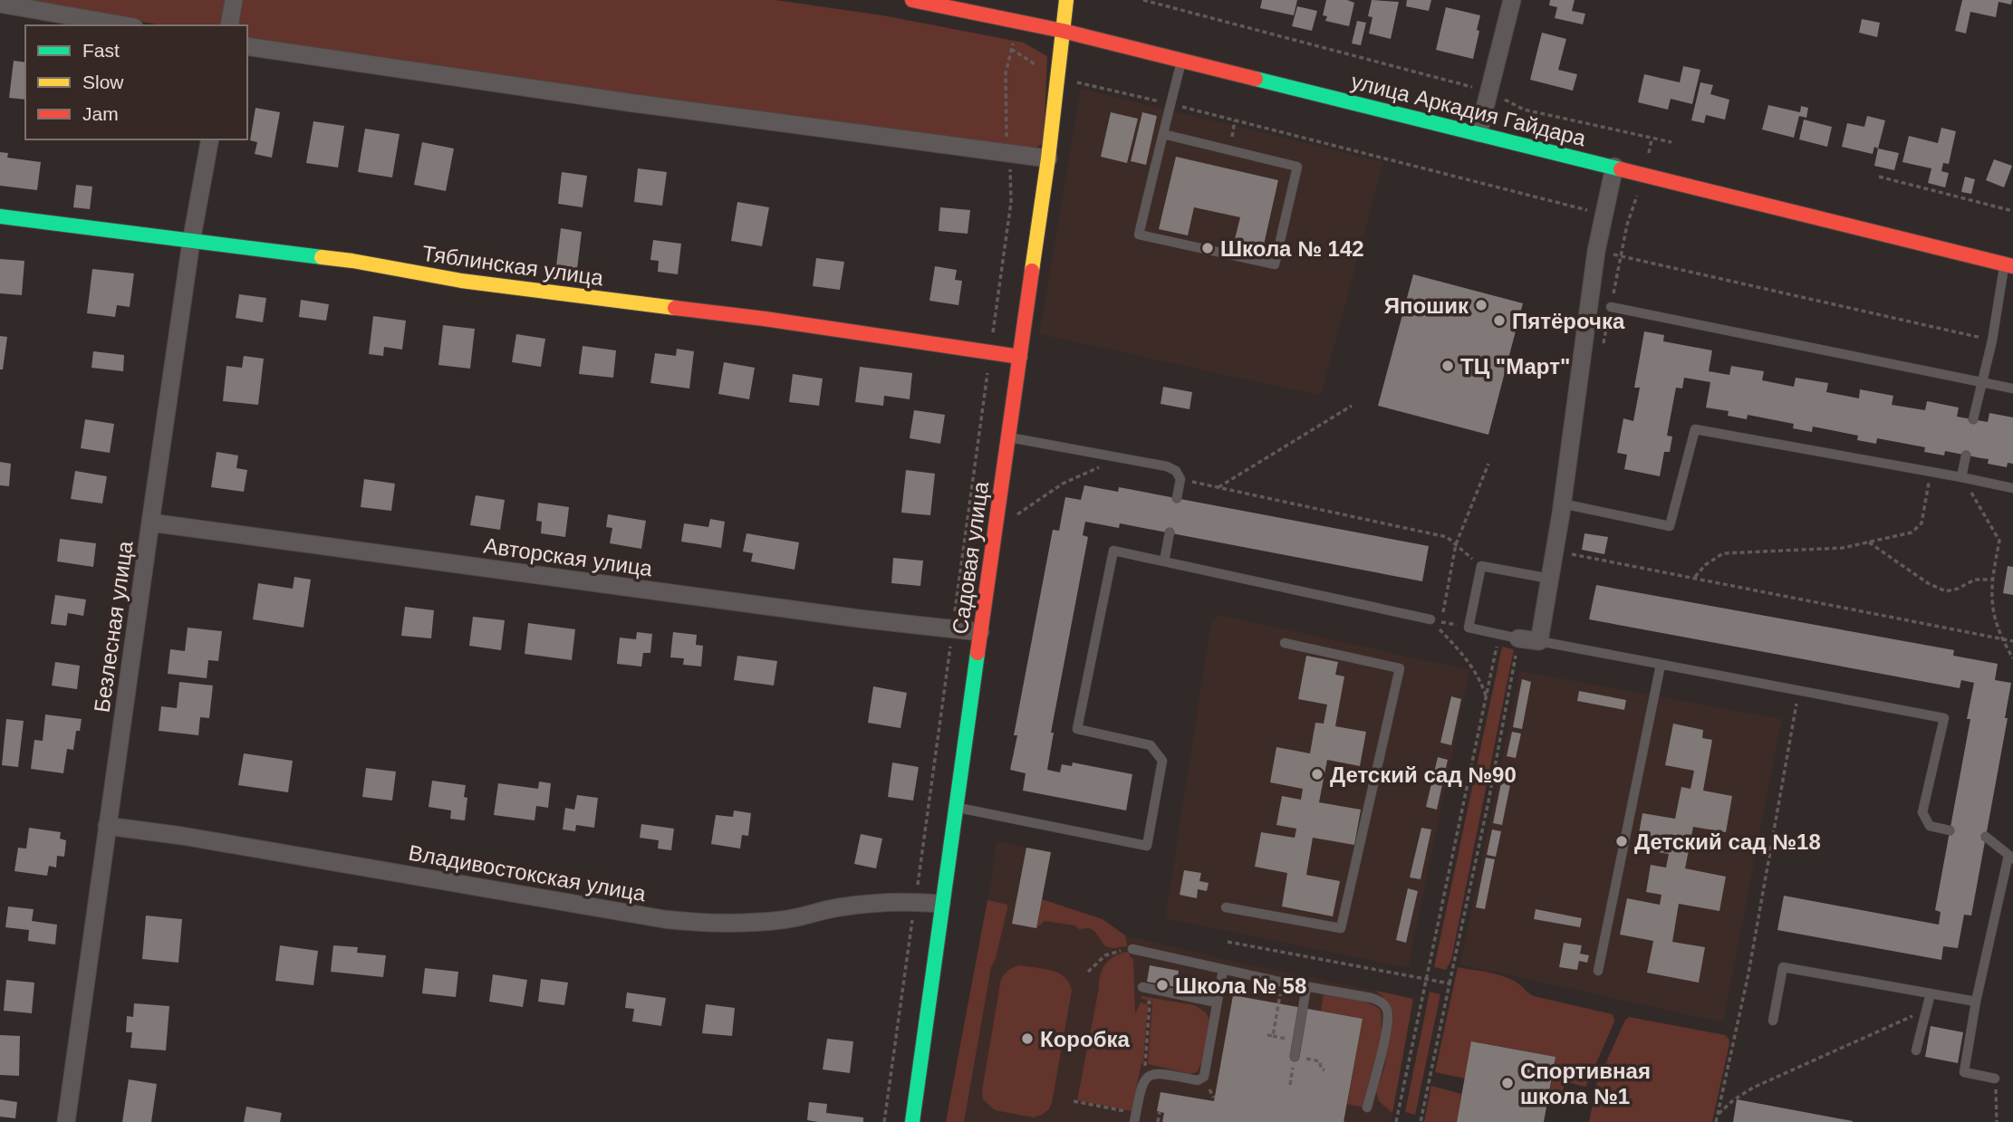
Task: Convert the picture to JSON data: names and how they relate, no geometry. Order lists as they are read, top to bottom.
{
  "streets": {
    "street": [
      "улица Аркадия Гайдара",
      "Тяблинская улица",
      "Авторская улица",
      "Садовая улица",
      "Безлесная улица",
      "Владивостокская улица"
    ]
  },
  "crossings": [
    ["улица Аркадия Гайдара", "Садовая улица"],
    ["Тяблинская улица", "Садовая улица"],
    ["Тяблинская улица", "Безлесная улица"],
    ["Авторская улица", "Садовая улица"],
    ["Авторская улица", "Безлесная улица"],
    ["Садовая улица", "Владивостокская улица"],
    ["Безлесная улица", "Владивостокская улица"]
  ],
  "places": [
    "Школа № 142",
    "Япошик",
    "Пятёрочка",
    "ТЦ \"Март\"",
    "Детский сад №90",
    "Детский сад №18",
    "Школа № 58",
    "Коробка",
    "Спортивная школа №1"
  ],
  "legend": ["Fast", "Slow", "Jam"]
}
